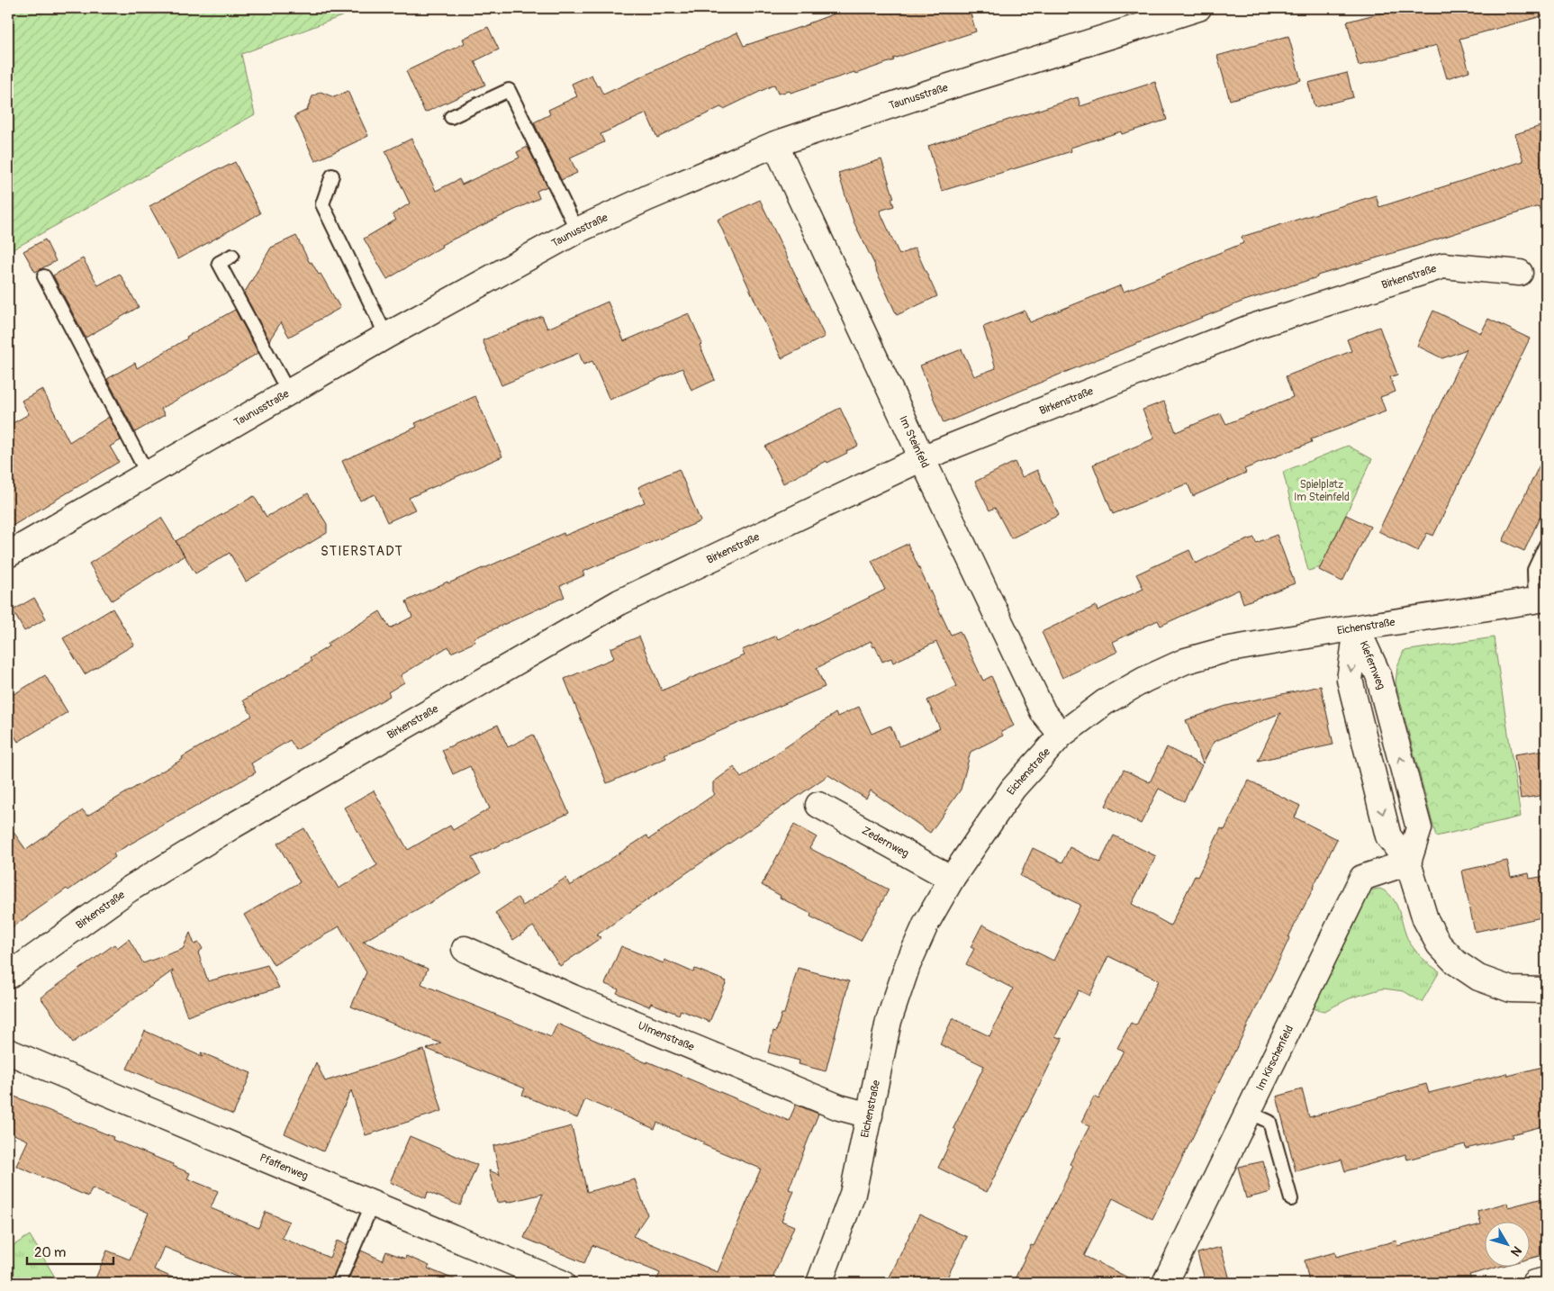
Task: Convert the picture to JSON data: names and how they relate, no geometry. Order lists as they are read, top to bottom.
{
  "streets": {
    "street": [
      "Taunusstraße",
      "Birkenstraße",
      "Im Steinfeld",
      "Eichenstraße",
      "Kiefernweg",
      "Zedernweg",
      "Ulmenstraße",
      "Im Kirschenfeld",
      "Pfaffenweg"
    ]
  },
  "crossings": [
    ["Taunusstraße", "Im Steinfeld"],
    ["Birkenstraße", "Im Steinfeld"],
    ["Im Steinfeld", "Eichenstraße"],
    ["Eichenstraße", "Kiefernweg"],
    ["Eichenstraße", "Zedernweg"],
    ["Eichenstraße", "Ulmenstraße"],
    ["Kiefernweg", "Im Kirschenfeld"]
  ],
  "districts": ["STIERSTADT"],
  "parks": ["Spielplatz Im Steinfeld"],
  "scale_bar": "20 m",
  "north": "bottom right"
}
